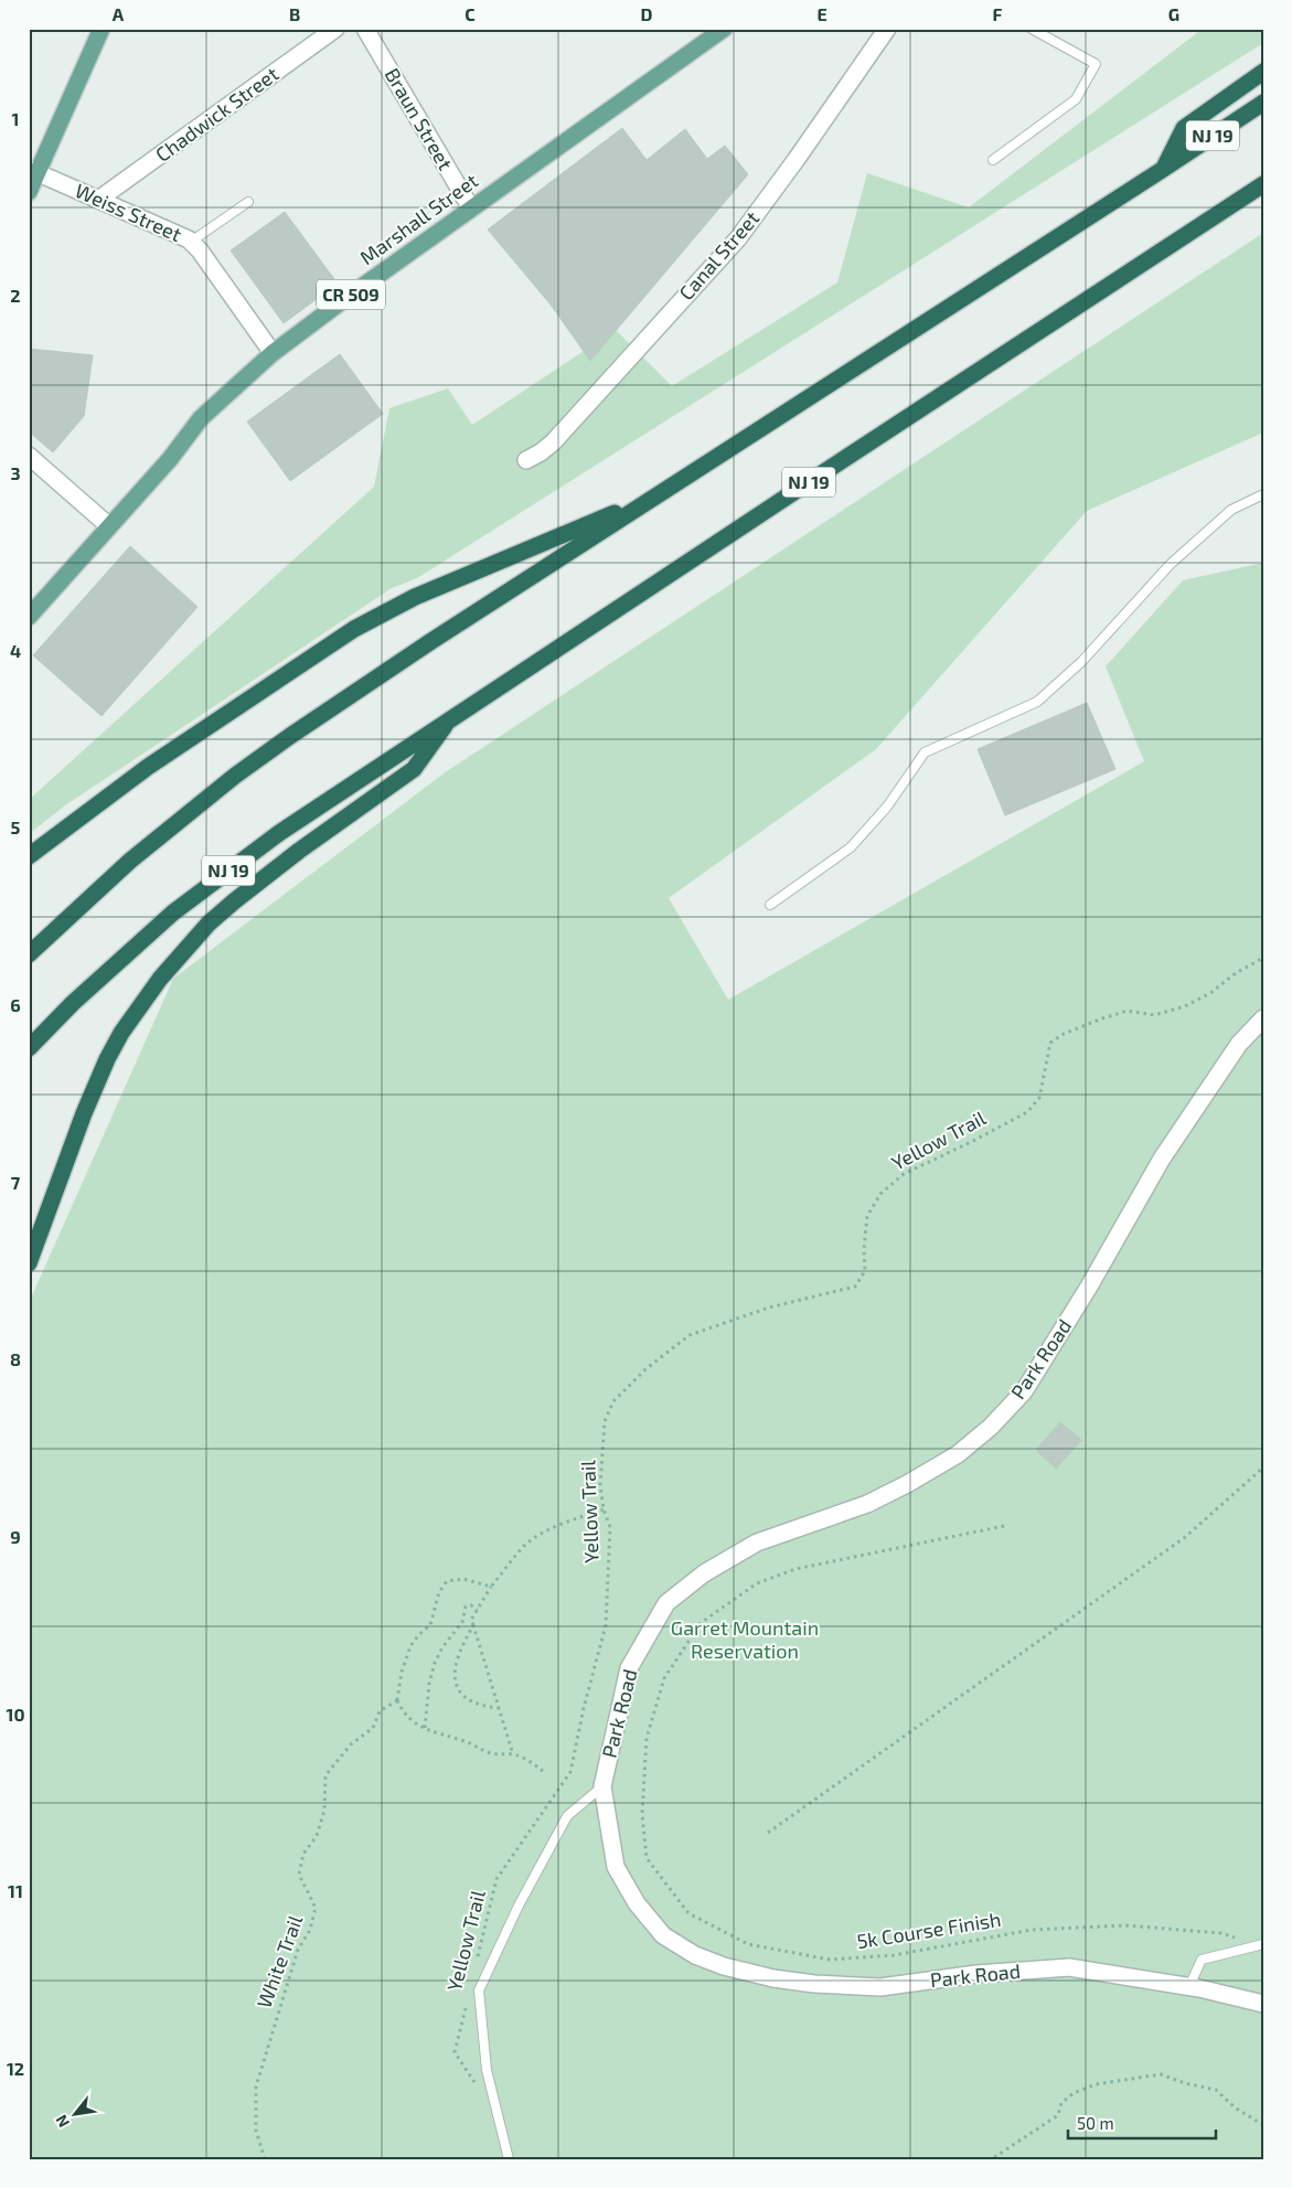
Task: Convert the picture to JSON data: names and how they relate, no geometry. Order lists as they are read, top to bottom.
{
  "streets": {
    "highway": ["NJ 19"],
    "main road": ["Marshall Street", "CR 509"],
    "street": [
      "Chadwick Street",
      "Braun Street",
      "Weiss Street",
      "Canal Street",
      "Park Road"
    ],
    "path": ["Yellow Trail", "5k Course Finish", "White Trail"]
  },
  "crossings": [
    ["Chadwick Street", "Weiss Street"],
    ["Braun Street", "Marshall Street"],
    ["Weiss Street", "Marshall Street"]
  ],
  "parks": ["Garret Mountain Reservation"],
  "scale_bar": "50 m",
  "north": "bottom left",
  "grid": {
    "columns": [
      "A",
      "B",
      "C",
      "D",
      "E",
      "F",
      "G"
    ],
    "rows": [
      "1",
      "2",
      "3",
      "4",
      "5",
      "6",
      "7",
      "8",
      "9",
      "10",
      "11",
      "12"
    ]
  }
}
